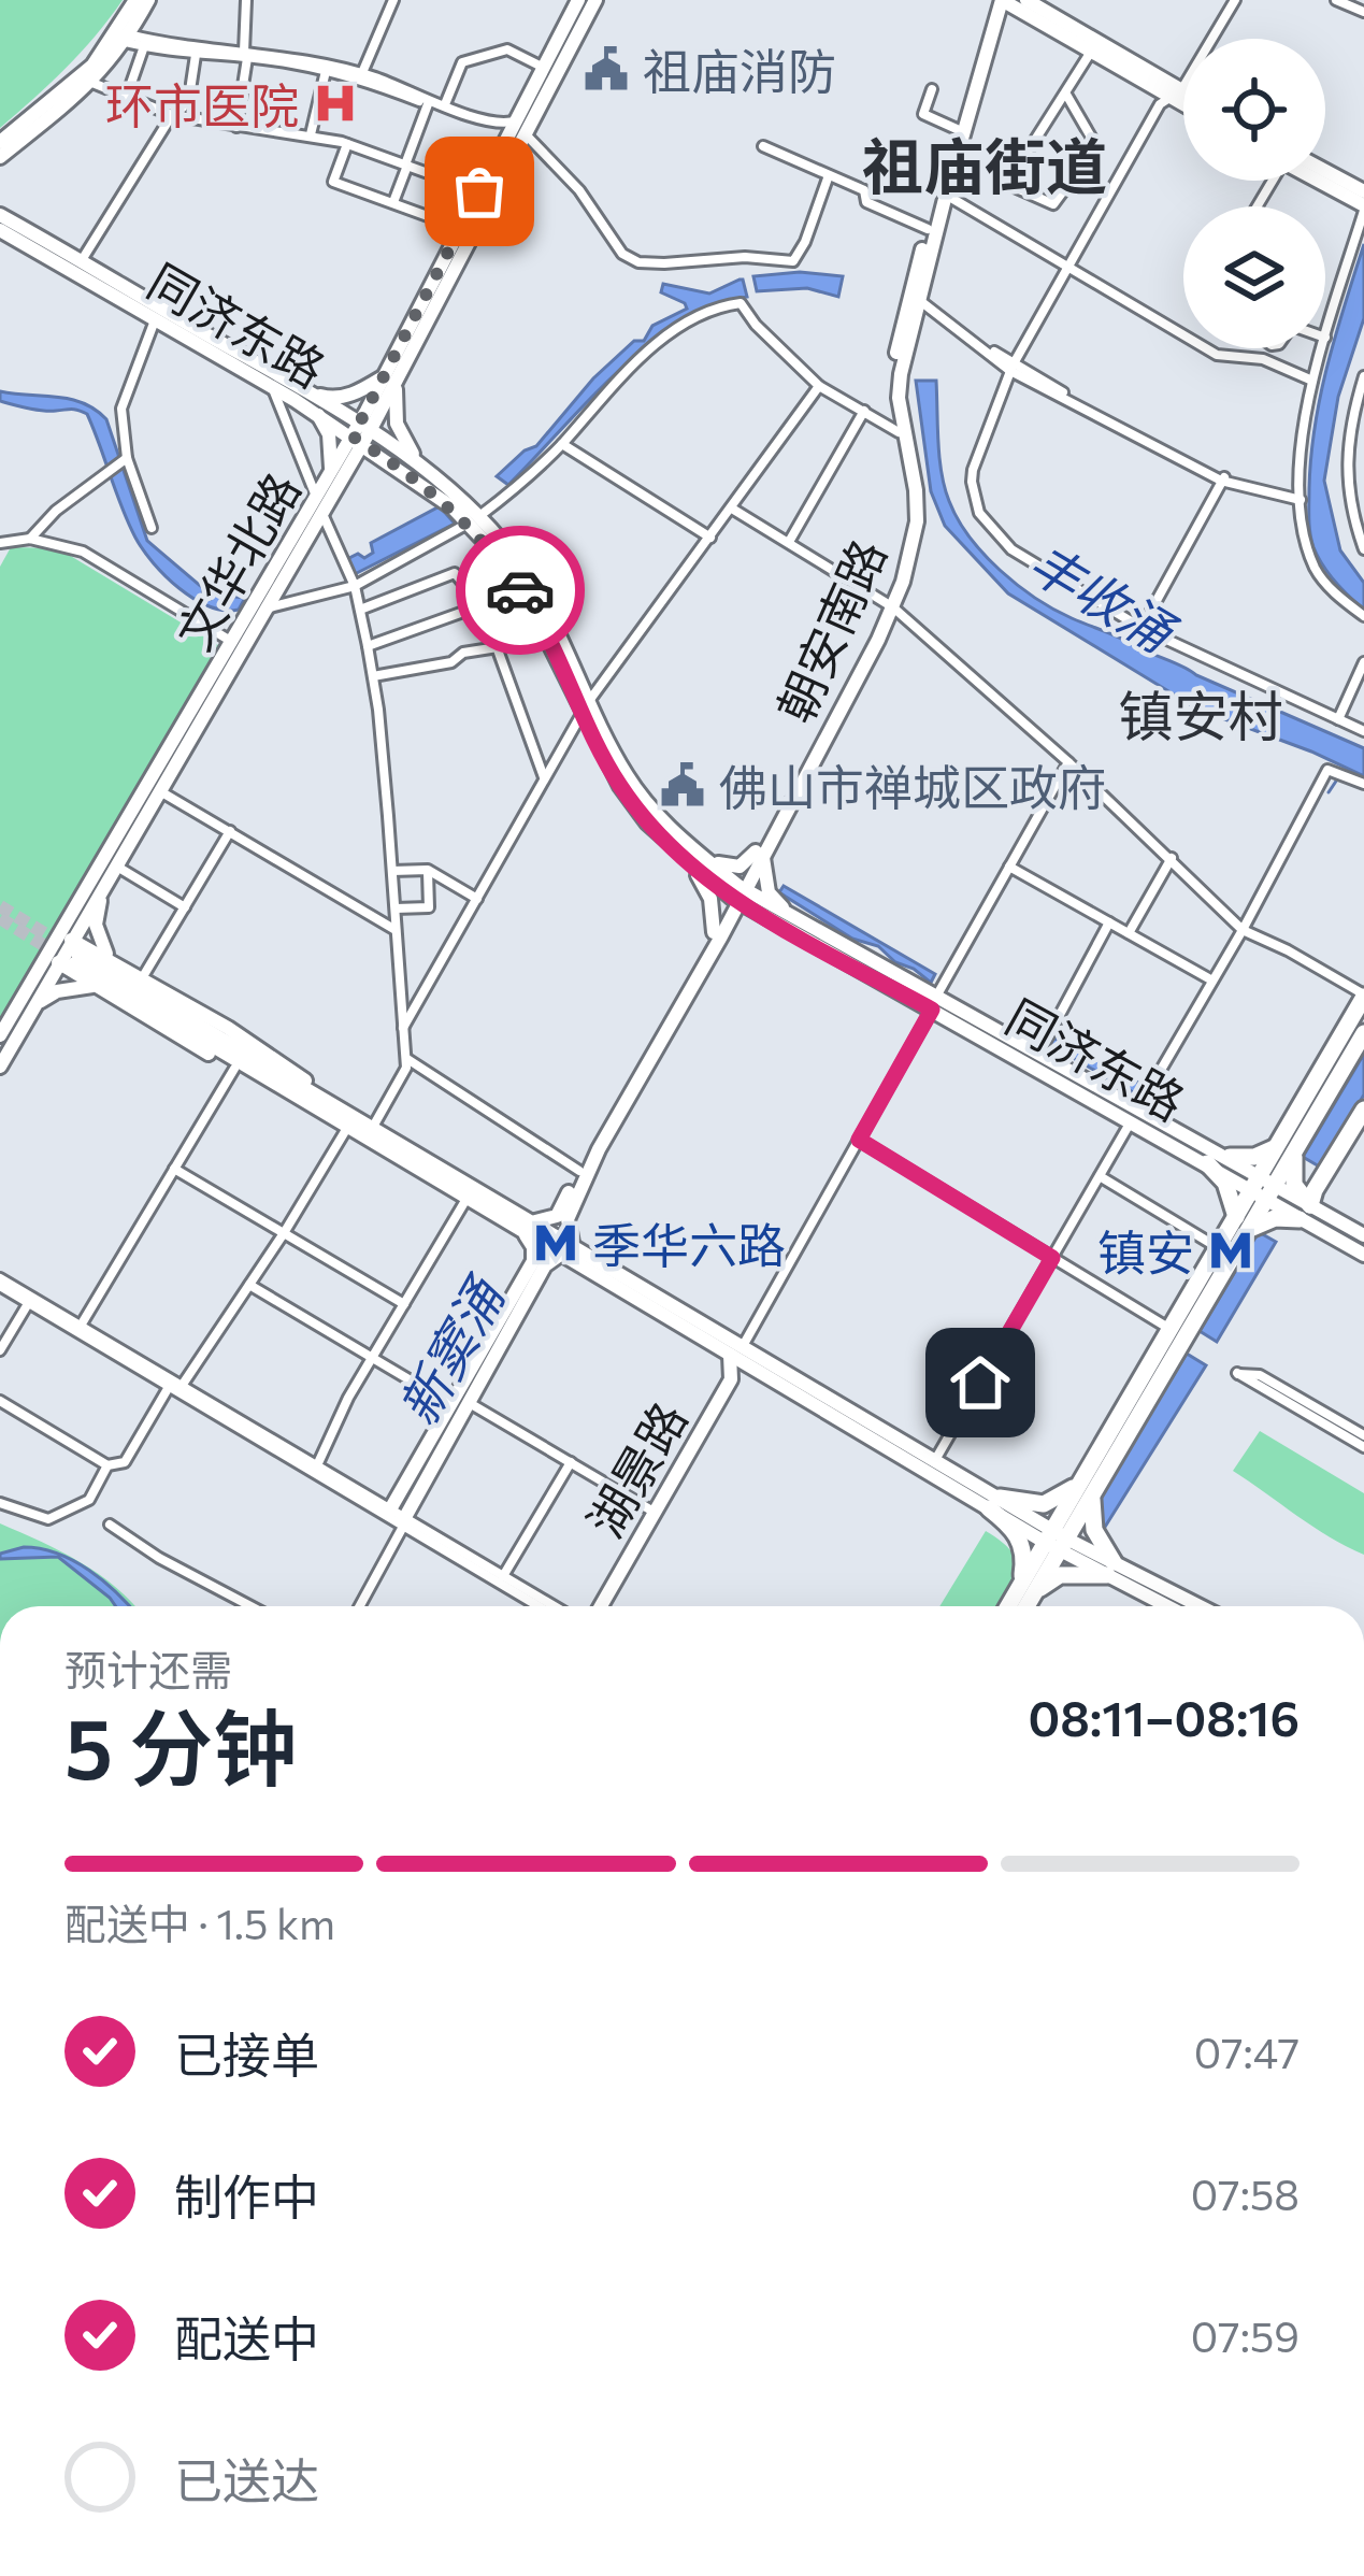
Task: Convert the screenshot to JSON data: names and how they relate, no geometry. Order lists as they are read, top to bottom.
{
  "streets": {
    "main road": [
      "同济东路",
      "文华北路",
      "朝安南路",
      "湖景路"
    ]
  },
  "crossings": [
    ["同济东路", "文华北路"],
    ["同济东路", "朝安南路"]
  ],
  "districts": ["祖庙街道", "镇安村"],
  "water": ["丰收涌", "新窦涌"],
  "places": {
    "public building": ["祖庙消防", "佛山市禅城区政府"],
    "hospital": ["环市医院"],
    "metro station": ["季华六路", "镇安"]
  },
  "page": {
    "heading": ["5 分钟", "预计还需", "08:11–08:16"],
    "bar": "配送中 · 1.5 km",
    "list": [
      ["已接单", "07:47"],
      ["制作中", "07:58"],
      ["配送中", "07:59"],
      "已送达"
    ]
  }
}
